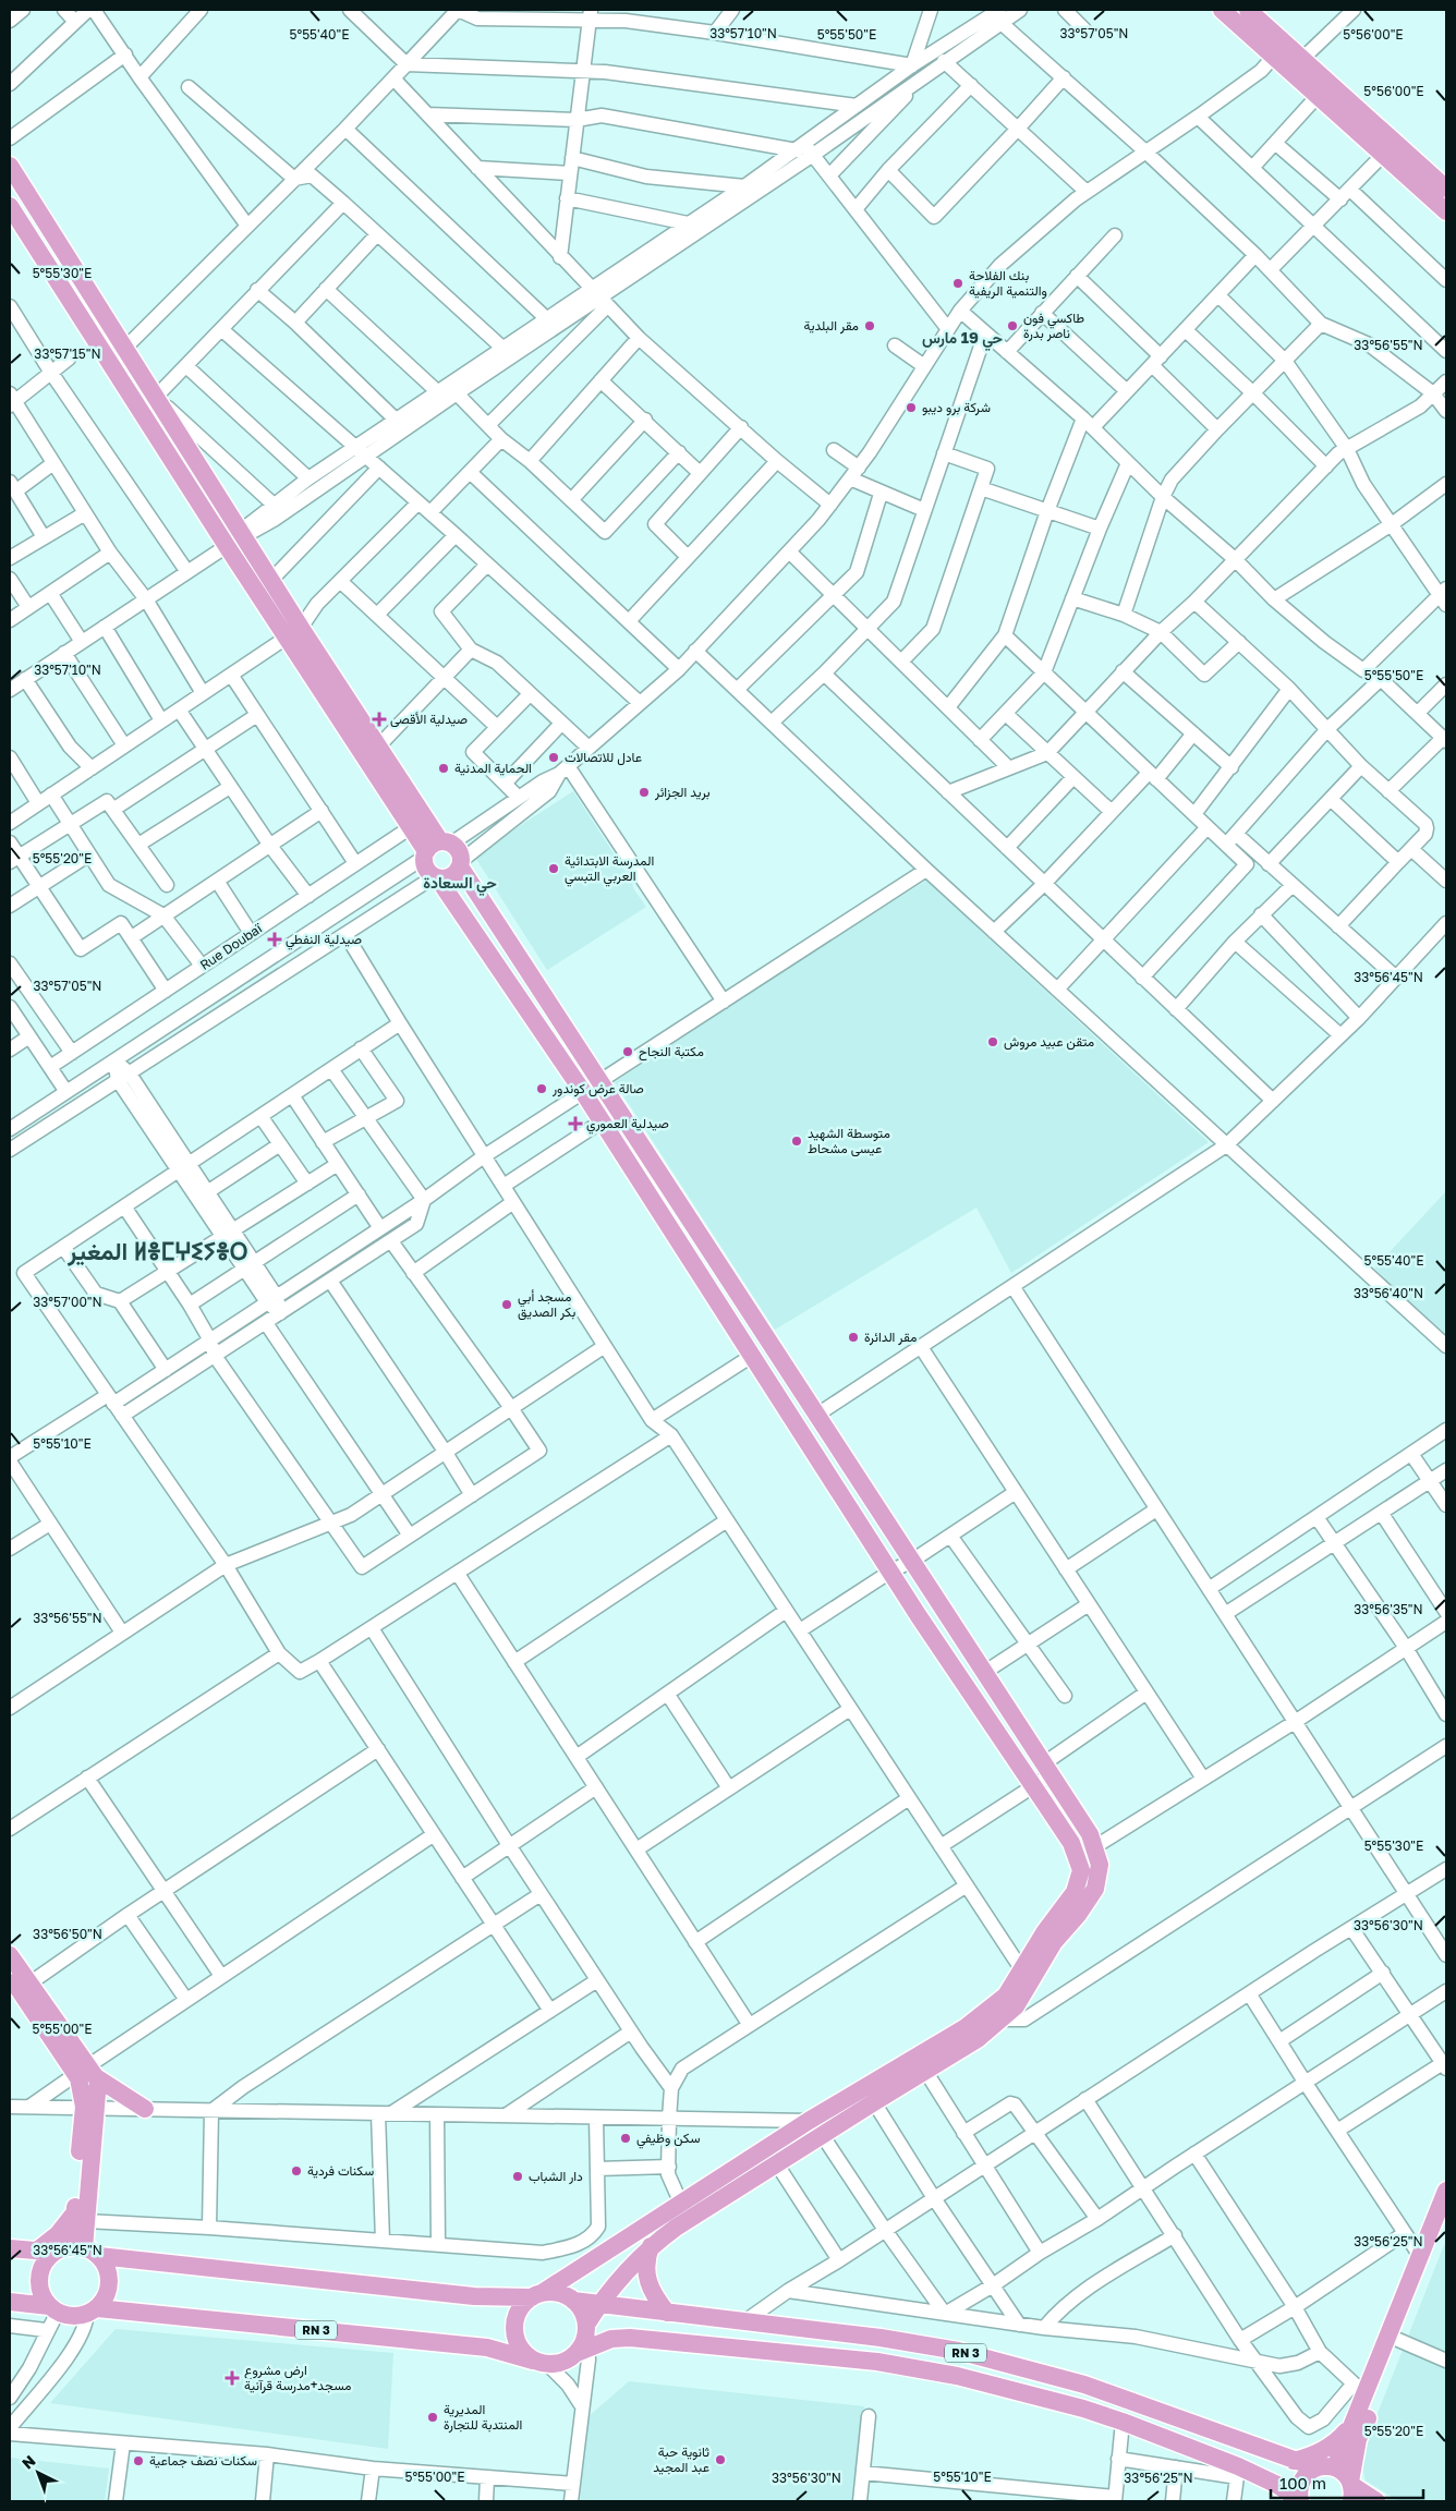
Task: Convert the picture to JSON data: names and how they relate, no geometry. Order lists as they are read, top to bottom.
{
  "streets": {
    "main road": ["RN 3"],
    "street": ["Rue Doubaï"]
  },
  "districts": ["حي 19 مارس", "حي السعادة", "المغير ⵍⴻⵎⵖⵉⵢⴻⵔ"],
  "places": {
    "other": [
      "بنك الفلاحة والتنمية الريفية",
      "مقر البلدية",
      "طاكسي فون ناصر بدرة",
      "شركة برو ديبو",
      "عادل للاتصالات",
      "الحماية المدنية",
      "بريد الجزائر",
      "المدرسة الابتدائية العربي التبسي",
      "متقن عبيد مروش",
      "مكتبة النجاح",
      "صالة عرض كوندور",
      "متوسطة الشهيد عيسى مشحاط",
      "مسجد أبي بكر الصديق",
      "مقر الدائرة",
      "سكن وظيفي",
      "سكنات فردية",
      "دار الشباب",
      "المديرية المنتدبة للتجارة",
      "ثانوية حبة عبد المجيد",
      "سكنات نصف جماعية"
    ],
    "health": [
      "صيدلية الأقصى",
      "صيدلية النفطي",
      "صيدلية العموري",
      "ارض مشروع مسجد+مدرسة قرآنية"
    ]
  },
  "scale_bar": "100 m",
  "north": "top left",
  "coordinates": [
    "33°57'10\"N",
    "33°57'05\"N",
    "5°55'40\"E",
    "5°55'50\"E",
    "5°56'00\"E",
    "5°55'30\"E",
    "33°56'55\"N",
    "33°57'15\"N",
    "5°55'20\"E",
    "33°56'45\"N",
    "33°56'40\"N",
    "33°57'00\"N",
    "5°55'10\"E",
    "33°56'35\"N",
    "33°56'30\"N",
    "33°56'50\"N",
    "5°55'00\"E",
    "33°56'25\"N"
  ]
}
